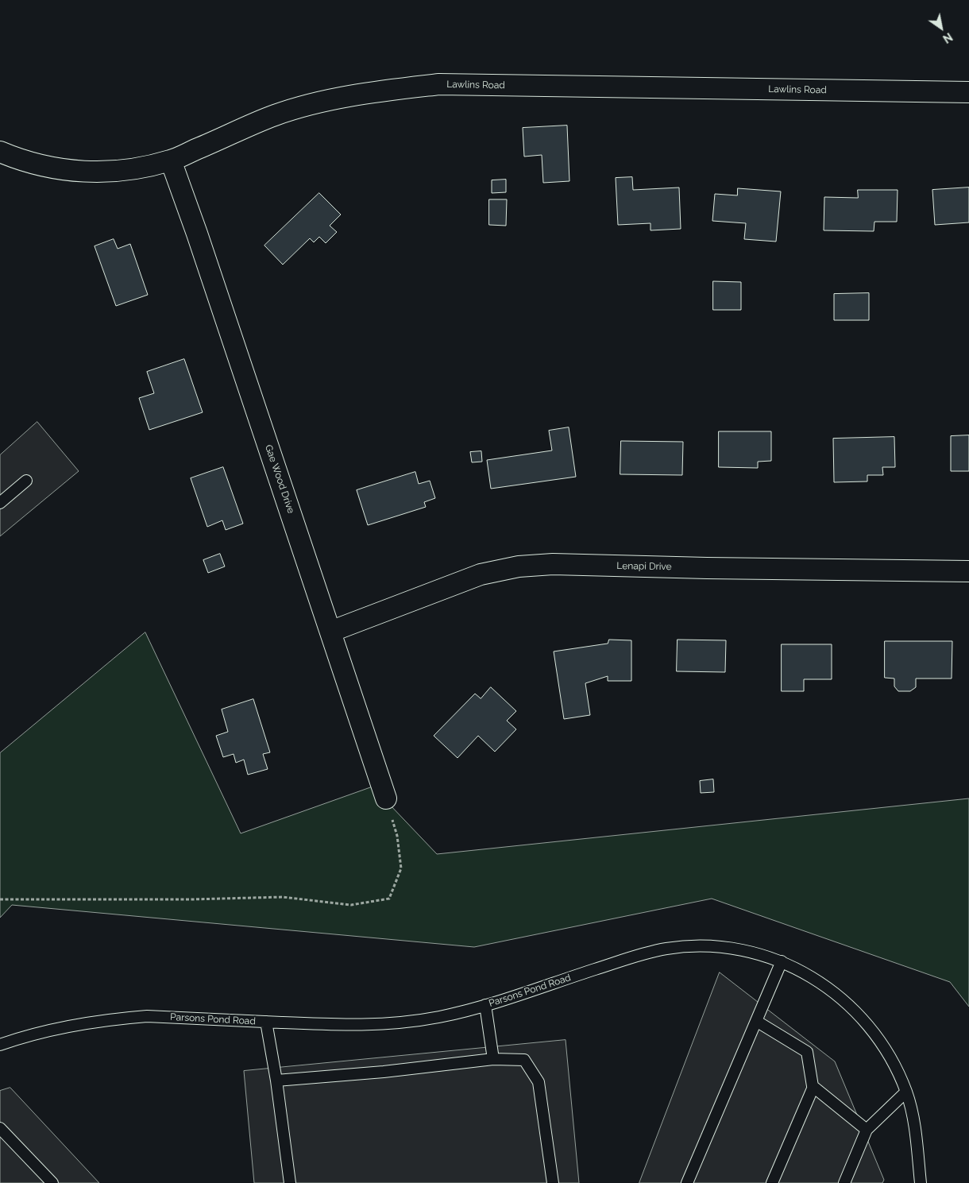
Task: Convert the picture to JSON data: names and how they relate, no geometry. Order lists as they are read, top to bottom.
{
  "streets": {
    "street": ["Lawlins Road", "Gae Wood Drive", "Lenapi Drive"],
    "lane": ["Parsons Pond Road"]
  },
  "crossings": [
    ["Lawlins Road", "Gae Wood Drive"],
    ["Gae Wood Drive", "Lenapi Drive"]
  ],
  "north": "bottom right"
}
